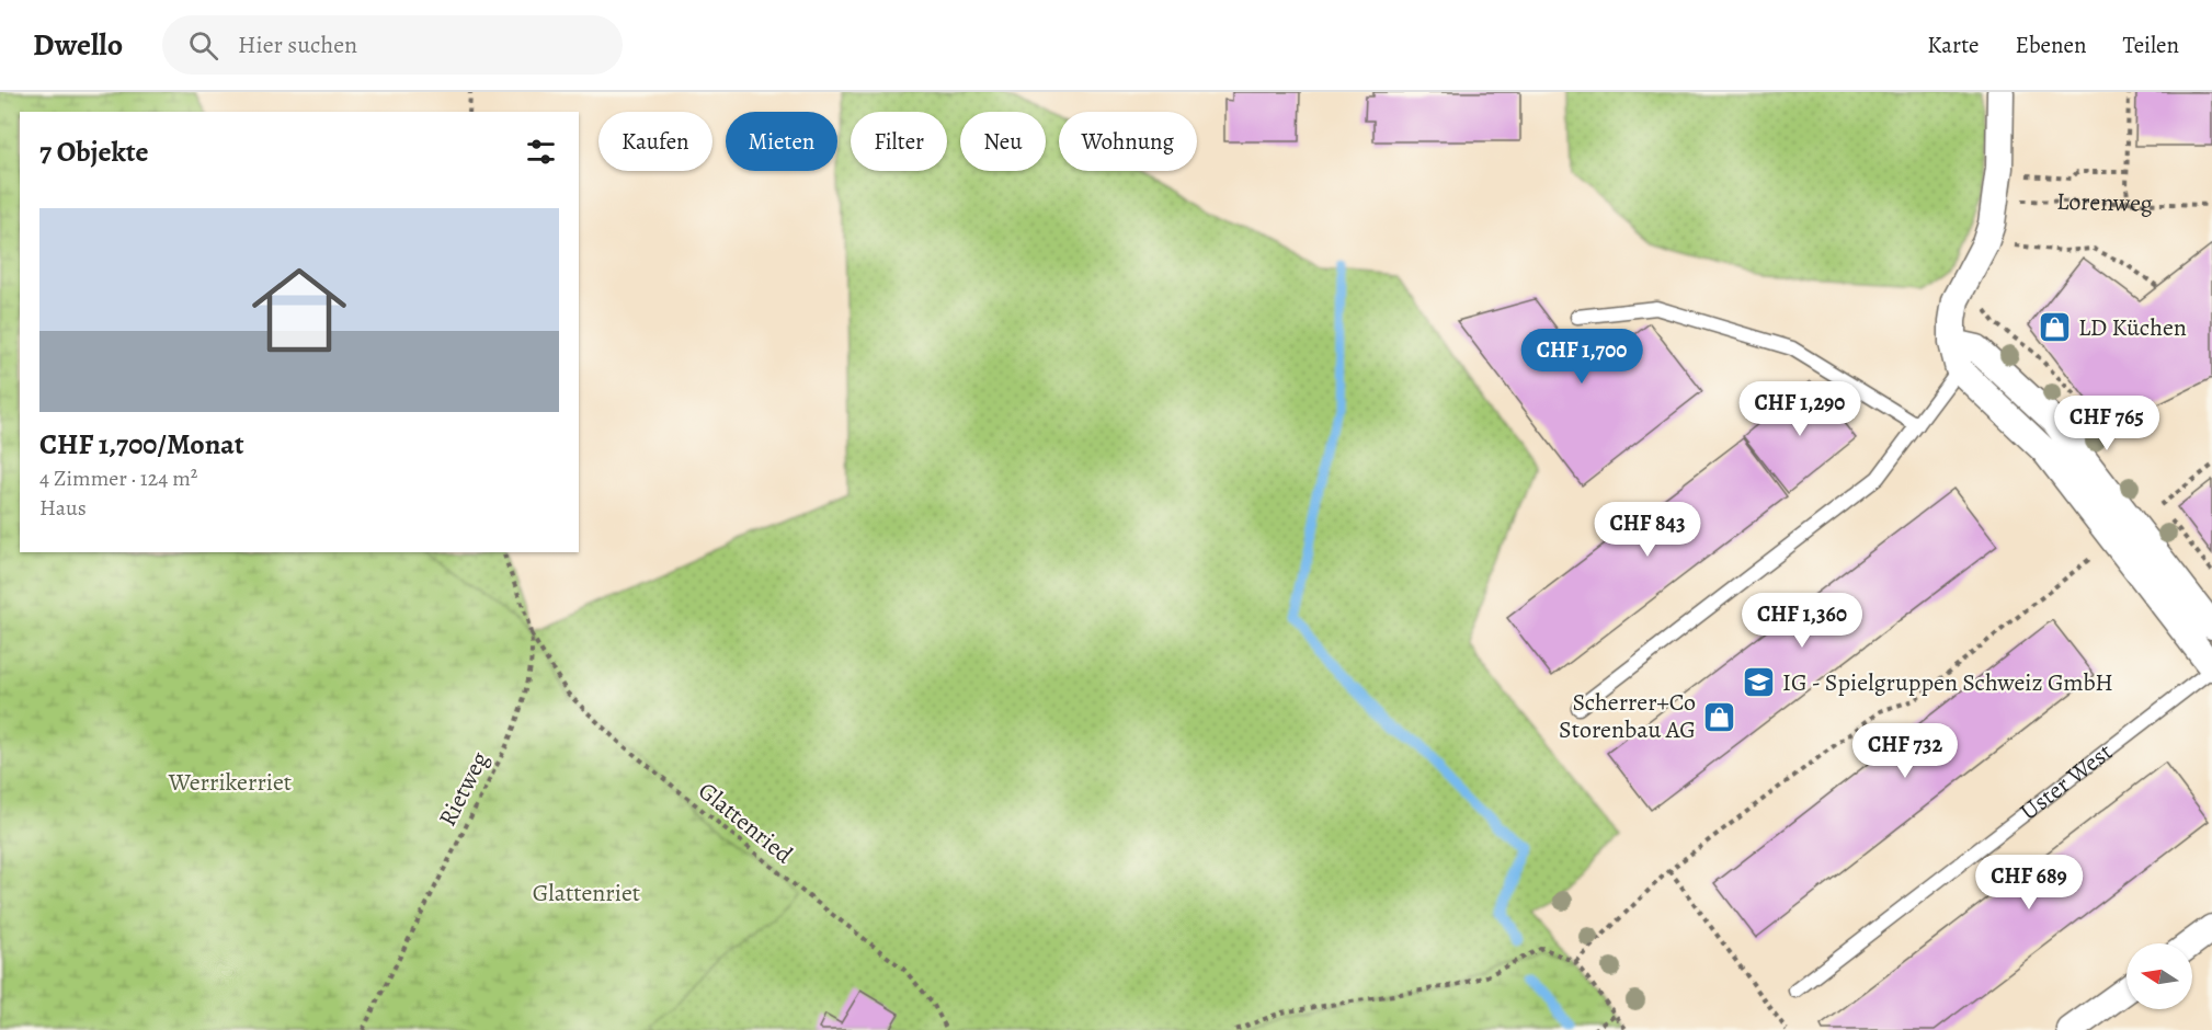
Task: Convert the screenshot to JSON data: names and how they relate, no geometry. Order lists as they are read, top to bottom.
{
  "streets": {
    "street": ["Uster West"],
    "path": ["Lorenweg", "Rietweg", "Glattenried"]
  },
  "crossings": [
    ["Rietweg", "Glattenried"]
  ],
  "parks": ["Werrikerriet", "Glattenriet"],
  "places": {
    "shop": ["LD Küchen", "Scherrer+Co Storenbau AG"],
    "school or university": ["IG - Spielgruppen Schweiz GmbH"]
  },
  "north": "left",
  "page": {
    "header": "Dwello",
    "search": "Hier suchen",
    "nav": ["Karte", "Ebenen", "Teilen"],
    "chip": [
      "Kaufen",
      "Mieten",
      "Filter",
      "Neu",
      "Wohnung"
    ],
    "heading": "7 Objekte",
    "list": [
      {
        "name": "CHF 1,700/Monat",
        "note": "4 Zimmer · 124 m² · Haus"
      }
    ],
    "price": [
      "CHF 1,700",
      "CHF 1,290",
      "CHF 765",
      "CHF 843",
      "CHF 1,360",
      "CHF 732",
      "CHF 689"
    ]
  }
}
